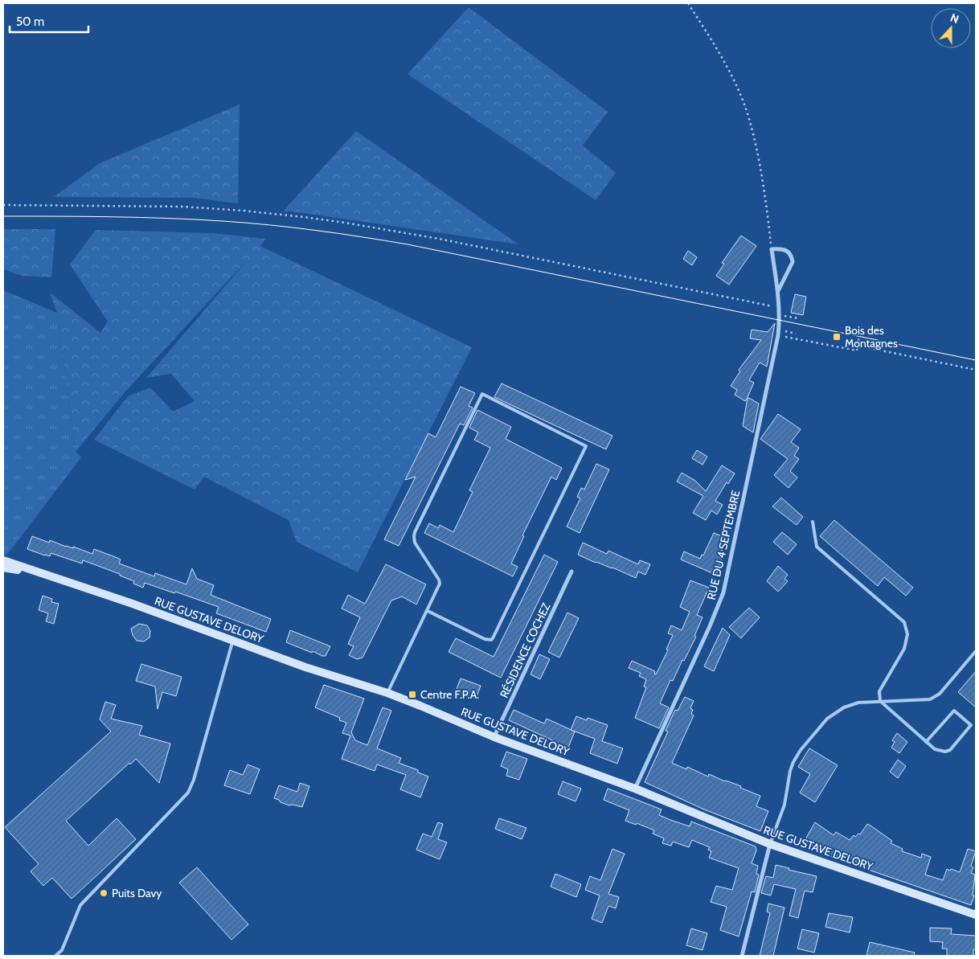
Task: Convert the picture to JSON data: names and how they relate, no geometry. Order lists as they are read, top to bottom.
{
  "streets": {
    "street": ["RUE DU 4 SEPTEMBRE", "RUE GUSTAVE DELORY", "RÉSIDENCE COCHEZ"]
  },
  "crossings": [
    ["RUE DU 4 SEPTEMBRE", "RUE GUSTAVE DELORY"],
    ["RUE GUSTAVE DELORY", "RÉSIDENCE COCHEZ"]
  ],
  "places": {
    "transit": ["Bois des Montagnes", "Centre F.P.A."],
    "other": ["Puits Davy"]
  },
  "scale_bar": "50 m",
  "north": "top"
}
